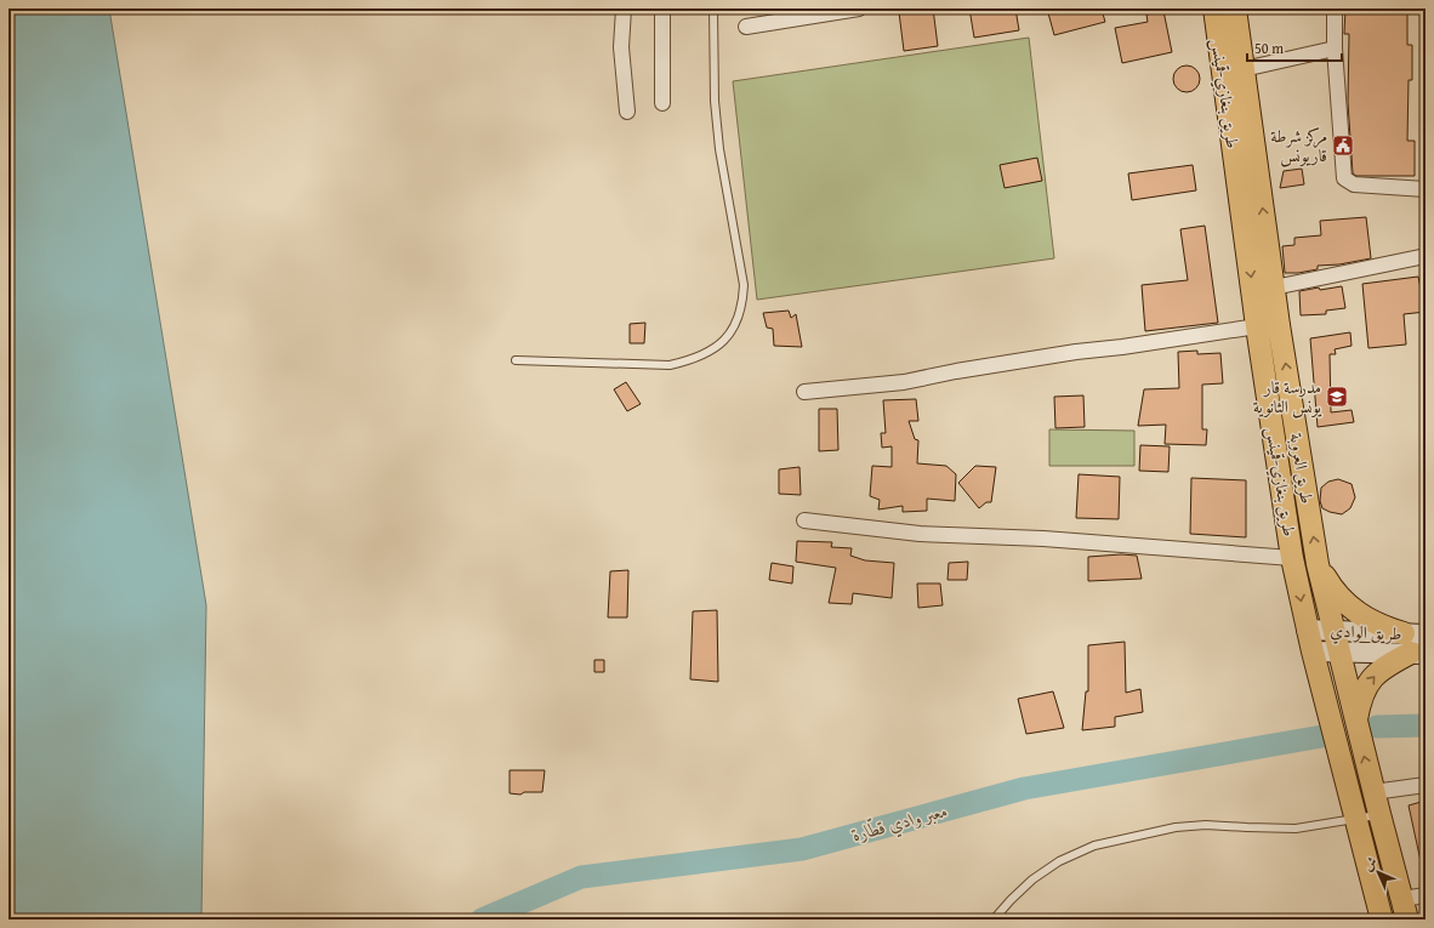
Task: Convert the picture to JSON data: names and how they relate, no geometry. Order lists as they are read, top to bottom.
{
  "streets": {
    "main road": ["طريق بنغازي-قمينس", "طريق العروبة", "طريق الوادي"]
  },
  "crossings": [
    ["طريق بنغازي-قمينس", "طريق الوادي"],
    ["طريق العروبة", "طريق الوادي"]
  ],
  "one_way": ["طريق بنغازي-قمينس", "طريق العروبة"],
  "water": ["معبر وادي قطّارة"],
  "places": {
    "public building": ["مركز شرطة قاريونس"],
    "school or university": ["مدرسة قار يونس الثانوية"]
  },
  "scale_bar": "50 m",
  "north": "top left"
}
